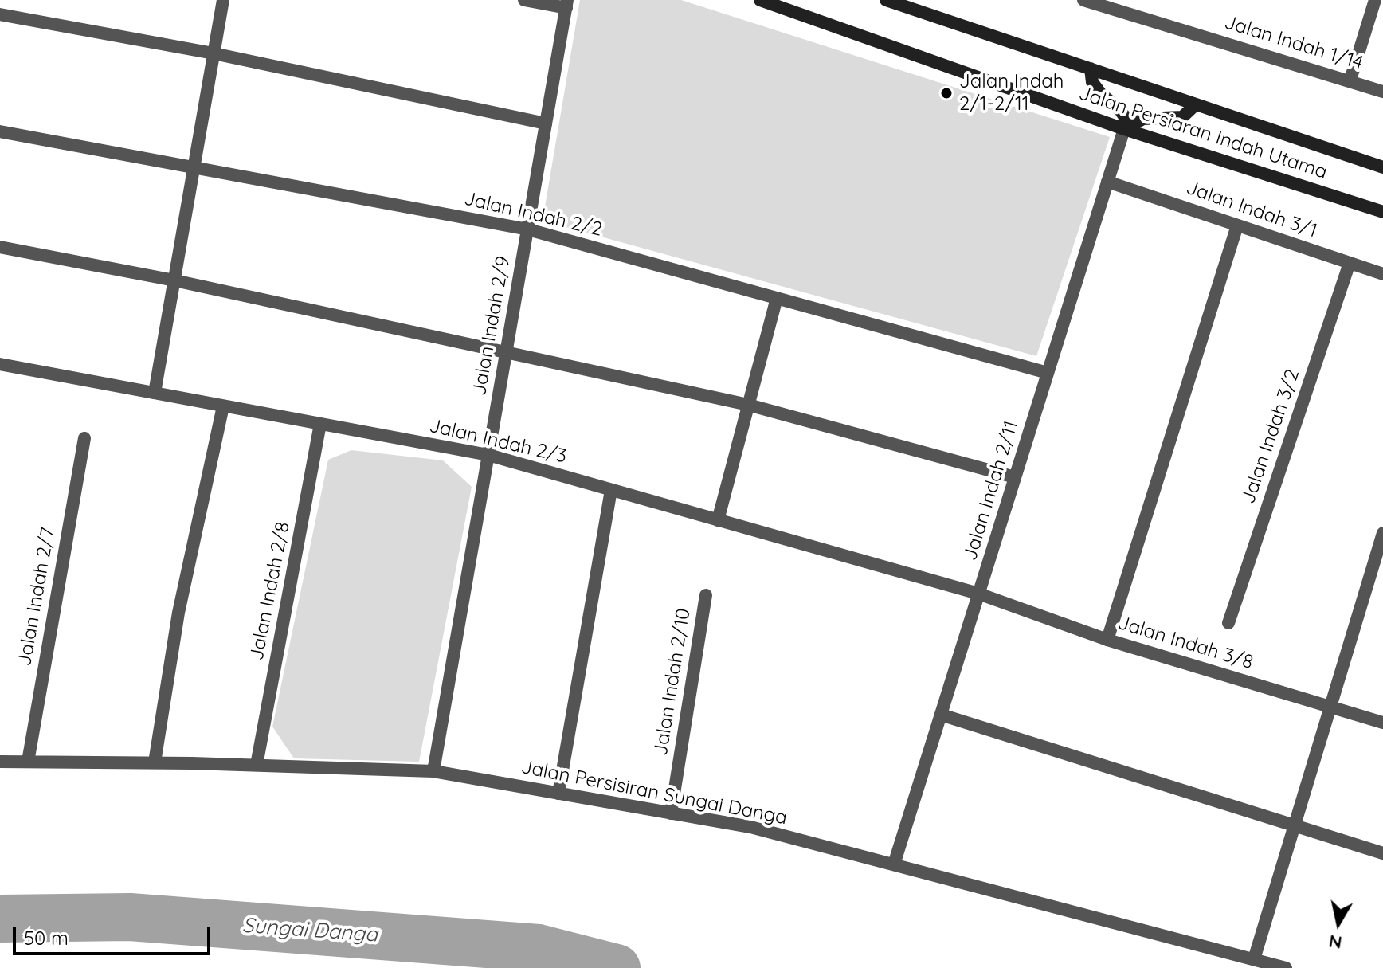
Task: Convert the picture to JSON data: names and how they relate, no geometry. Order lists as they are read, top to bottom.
{
  "streets": {
    "main road": ["Jalan Persiaran Indah Utama"],
    "street": [
      "Jalan Indah 1/14",
      "Jalan Indah 3/1",
      "Jalan Indah 2/2",
      "Jalan Indah 2/9",
      "Jalan Indah 3/2",
      "Jalan Indah 2/3",
      "Jalan Indah 2/11",
      "Jalan Indah 2/8",
      "Jalan Indah 2/7",
      "Jalan Indah 3/8",
      "Jalan Indah 2/10",
      "Jalan Persisiran Sungai Danga"
    ]
  },
  "crossings": [
    ["Jalan Persiaran Indah Utama", "Jalan Indah 2/11"],
    ["Jalan Indah 3/1", "Jalan Indah 3/2"],
    ["Jalan Indah 3/1", "Jalan Indah 2/11"],
    ["Jalan Indah 2/2", "Jalan Indah 2/9"],
    ["Jalan Indah 2/2", "Jalan Indah 2/11"],
    ["Jalan Indah 2/9", "Jalan Indah 2/3"],
    ["Jalan Indah 2/9", "Jalan Persisiran Sungai Danga"],
    ["Jalan Indah 2/3", "Jalan Indah 2/11"],
    ["Jalan Indah 2/3", "Jalan Indah 2/8"],
    ["Jalan Indah 2/3", "Jalan Indah 3/8"],
    ["Jalan Indah 2/11", "Jalan Indah 3/8"],
    ["Jalan Indah 2/11", "Jalan Persisiran Sungai Danga"],
    ["Jalan Indah 2/8", "Jalan Persisiran Sungai Danga"],
    ["Jalan Indah 2/7", "Jalan Persisiran Sungai Danga"],
    ["Jalan Indah 2/10", "Jalan Persisiran Sungai Danga"]
  ],
  "water": ["Sungai Danga"],
  "places": ["Jalan Indah 2/1-2/11"],
  "scale_bar": "50 m",
  "north": "bottom"
}
